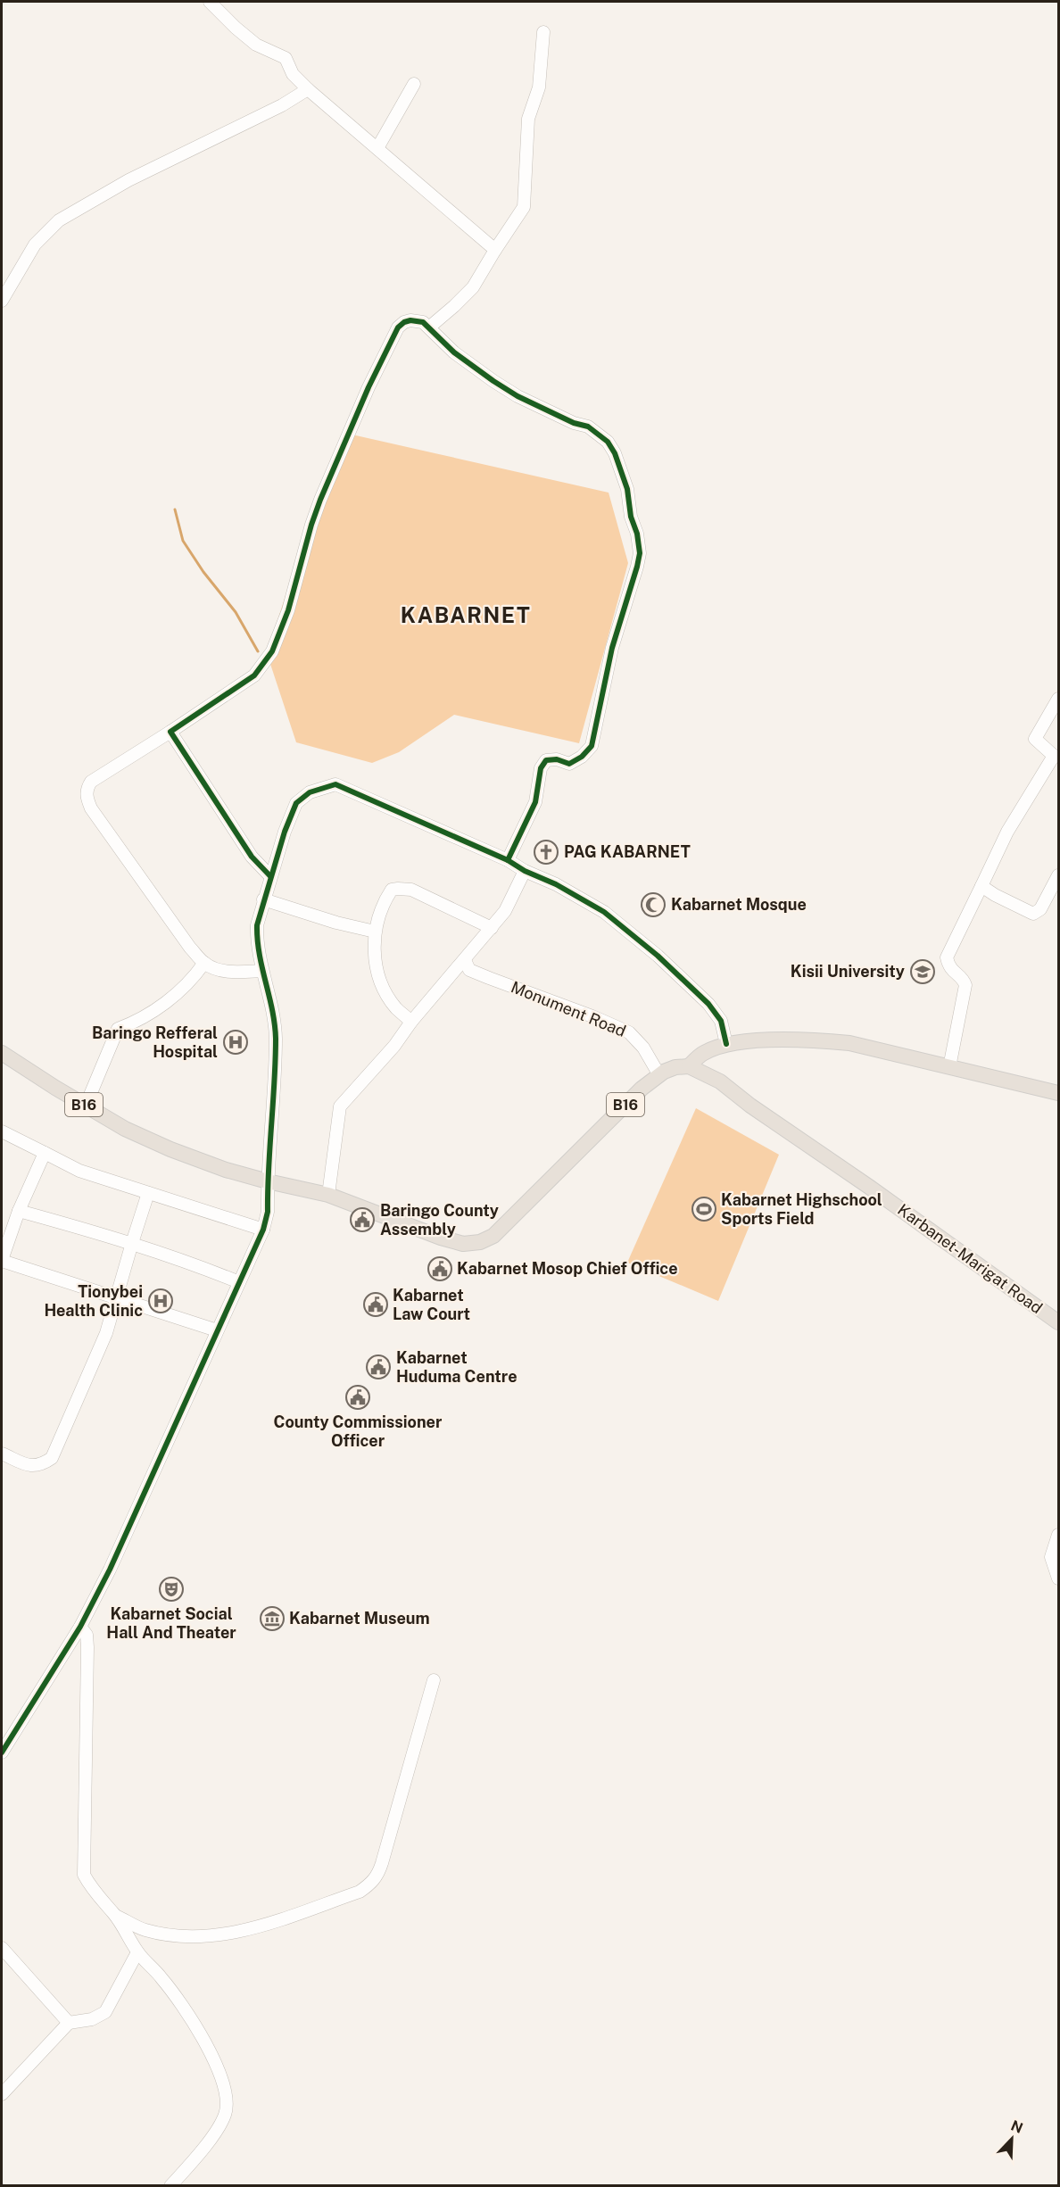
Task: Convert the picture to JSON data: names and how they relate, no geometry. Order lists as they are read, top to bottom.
{
  "streets": {
    "main road": ["B16", "Karbanet-Marigat Road"],
    "street": ["Monument Road"]
  },
  "crossings": [
    ["Monument Road", "B16"],
    ["B16", "Karbanet-Marigat Road"]
  ],
  "districts": ["KABARNET"],
  "places": {
    "church": ["PAG KABARNET"],
    "mosque": ["Kabarnet Mosque"],
    "school or university": ["Kisii University"],
    "hospital": ["Baringo Refferal Hospital", "Tionybei Health Clinic"],
    "sports": ["Kabarnet Highschool Sports Field"],
    "public building": [
      "Baringo County Assembly",
      "Kabarnet Mosop Chief Office",
      "Kabarnet Law Court",
      "Kabarnet Huduma Centre",
      "County Commissioner Officer"
    ],
    "theatre": ["Kabarnet Social Hall And Theater"],
    "museum": ["Kabarnet Museum"]
  },
  "north": "top right"
}
